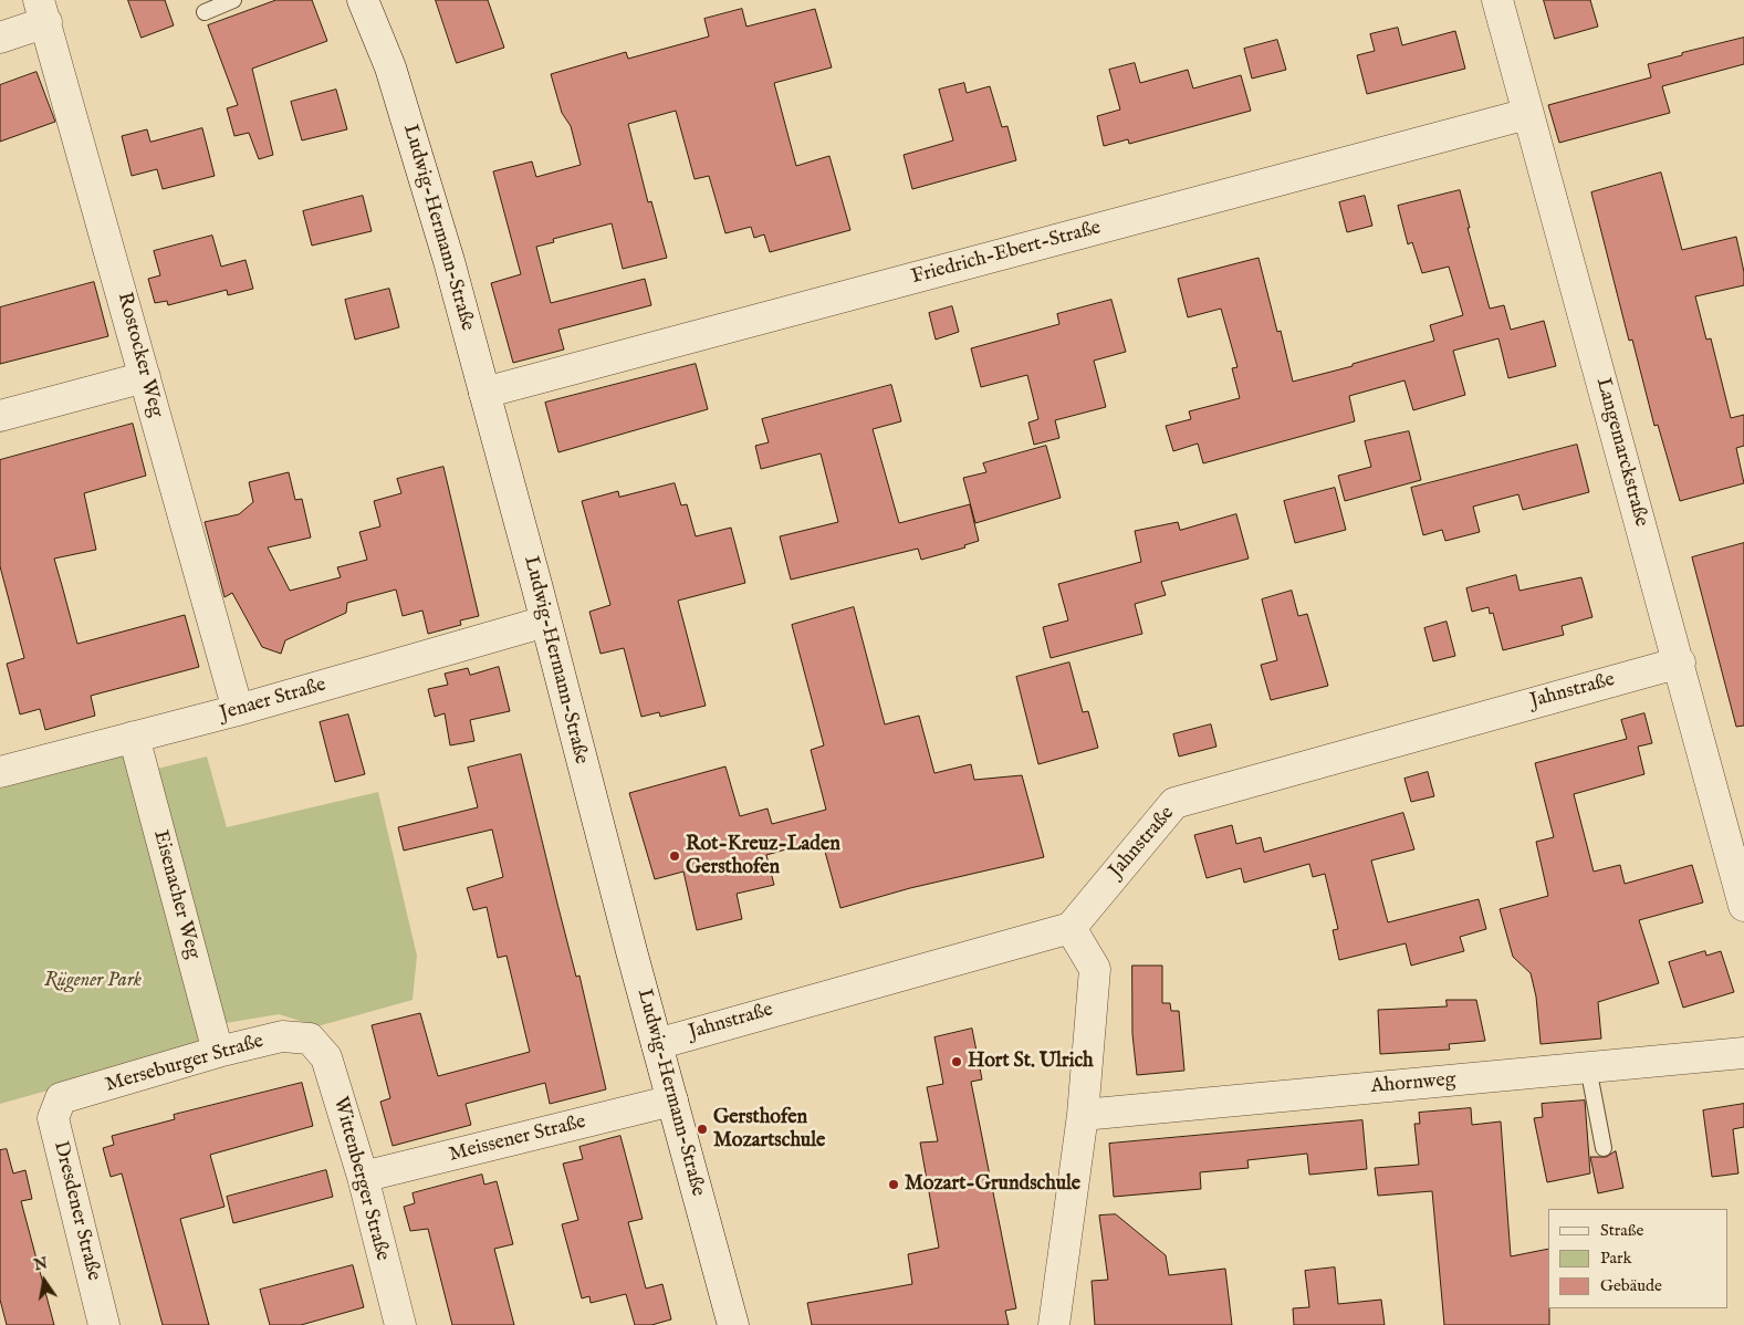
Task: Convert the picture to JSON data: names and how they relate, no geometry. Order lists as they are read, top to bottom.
{
  "streets": {
    "street": [
      "Ludwig-Hermann-Straße",
      "Friedrich-Ebert-Straße",
      "Rostocker Weg",
      "Langemarckstraße",
      "Jahnstraße",
      "Jenaer Straße",
      "Eisenacher Weg",
      "Merseburger Straße",
      "Ahornweg",
      "Meissener Straße",
      "Wittenberger Straße",
      "Dresdener Straße"
    ]
  },
  "crossings": [
    ["Ludwig-Hermann-Straße", "Friedrich-Ebert-Straße"],
    ["Ludwig-Hermann-Straße", "Jahnstraße"],
    ["Ludwig-Hermann-Straße", "Jenaer Straße"],
    ["Ludwig-Hermann-Straße", "Meissener Straße"],
    ["Friedrich-Ebert-Straße", "Langemarckstraße"],
    ["Rostocker Weg", "Jenaer Straße"],
    ["Langemarckstraße", "Jahnstraße"],
    ["Jenaer Straße", "Eisenacher Weg"],
    ["Eisenacher Weg", "Merseburger Straße"],
    ["Merseburger Straße", "Wittenberger Straße"],
    ["Merseburger Straße", "Dresdener Straße"],
    ["Meissener Straße", "Wittenberger Straße"]
  ],
  "parks": ["Rügener Park"],
  "places": [
    "Rot-Kreuz-Laden Gersthofen",
    "Hort St. Ulrich",
    "Gersthofen Mozartschule",
    "Mozart-Grundschule"
  ],
  "legend": ["Straße", "Park", "Gebäude"],
  "north": "top"
}
